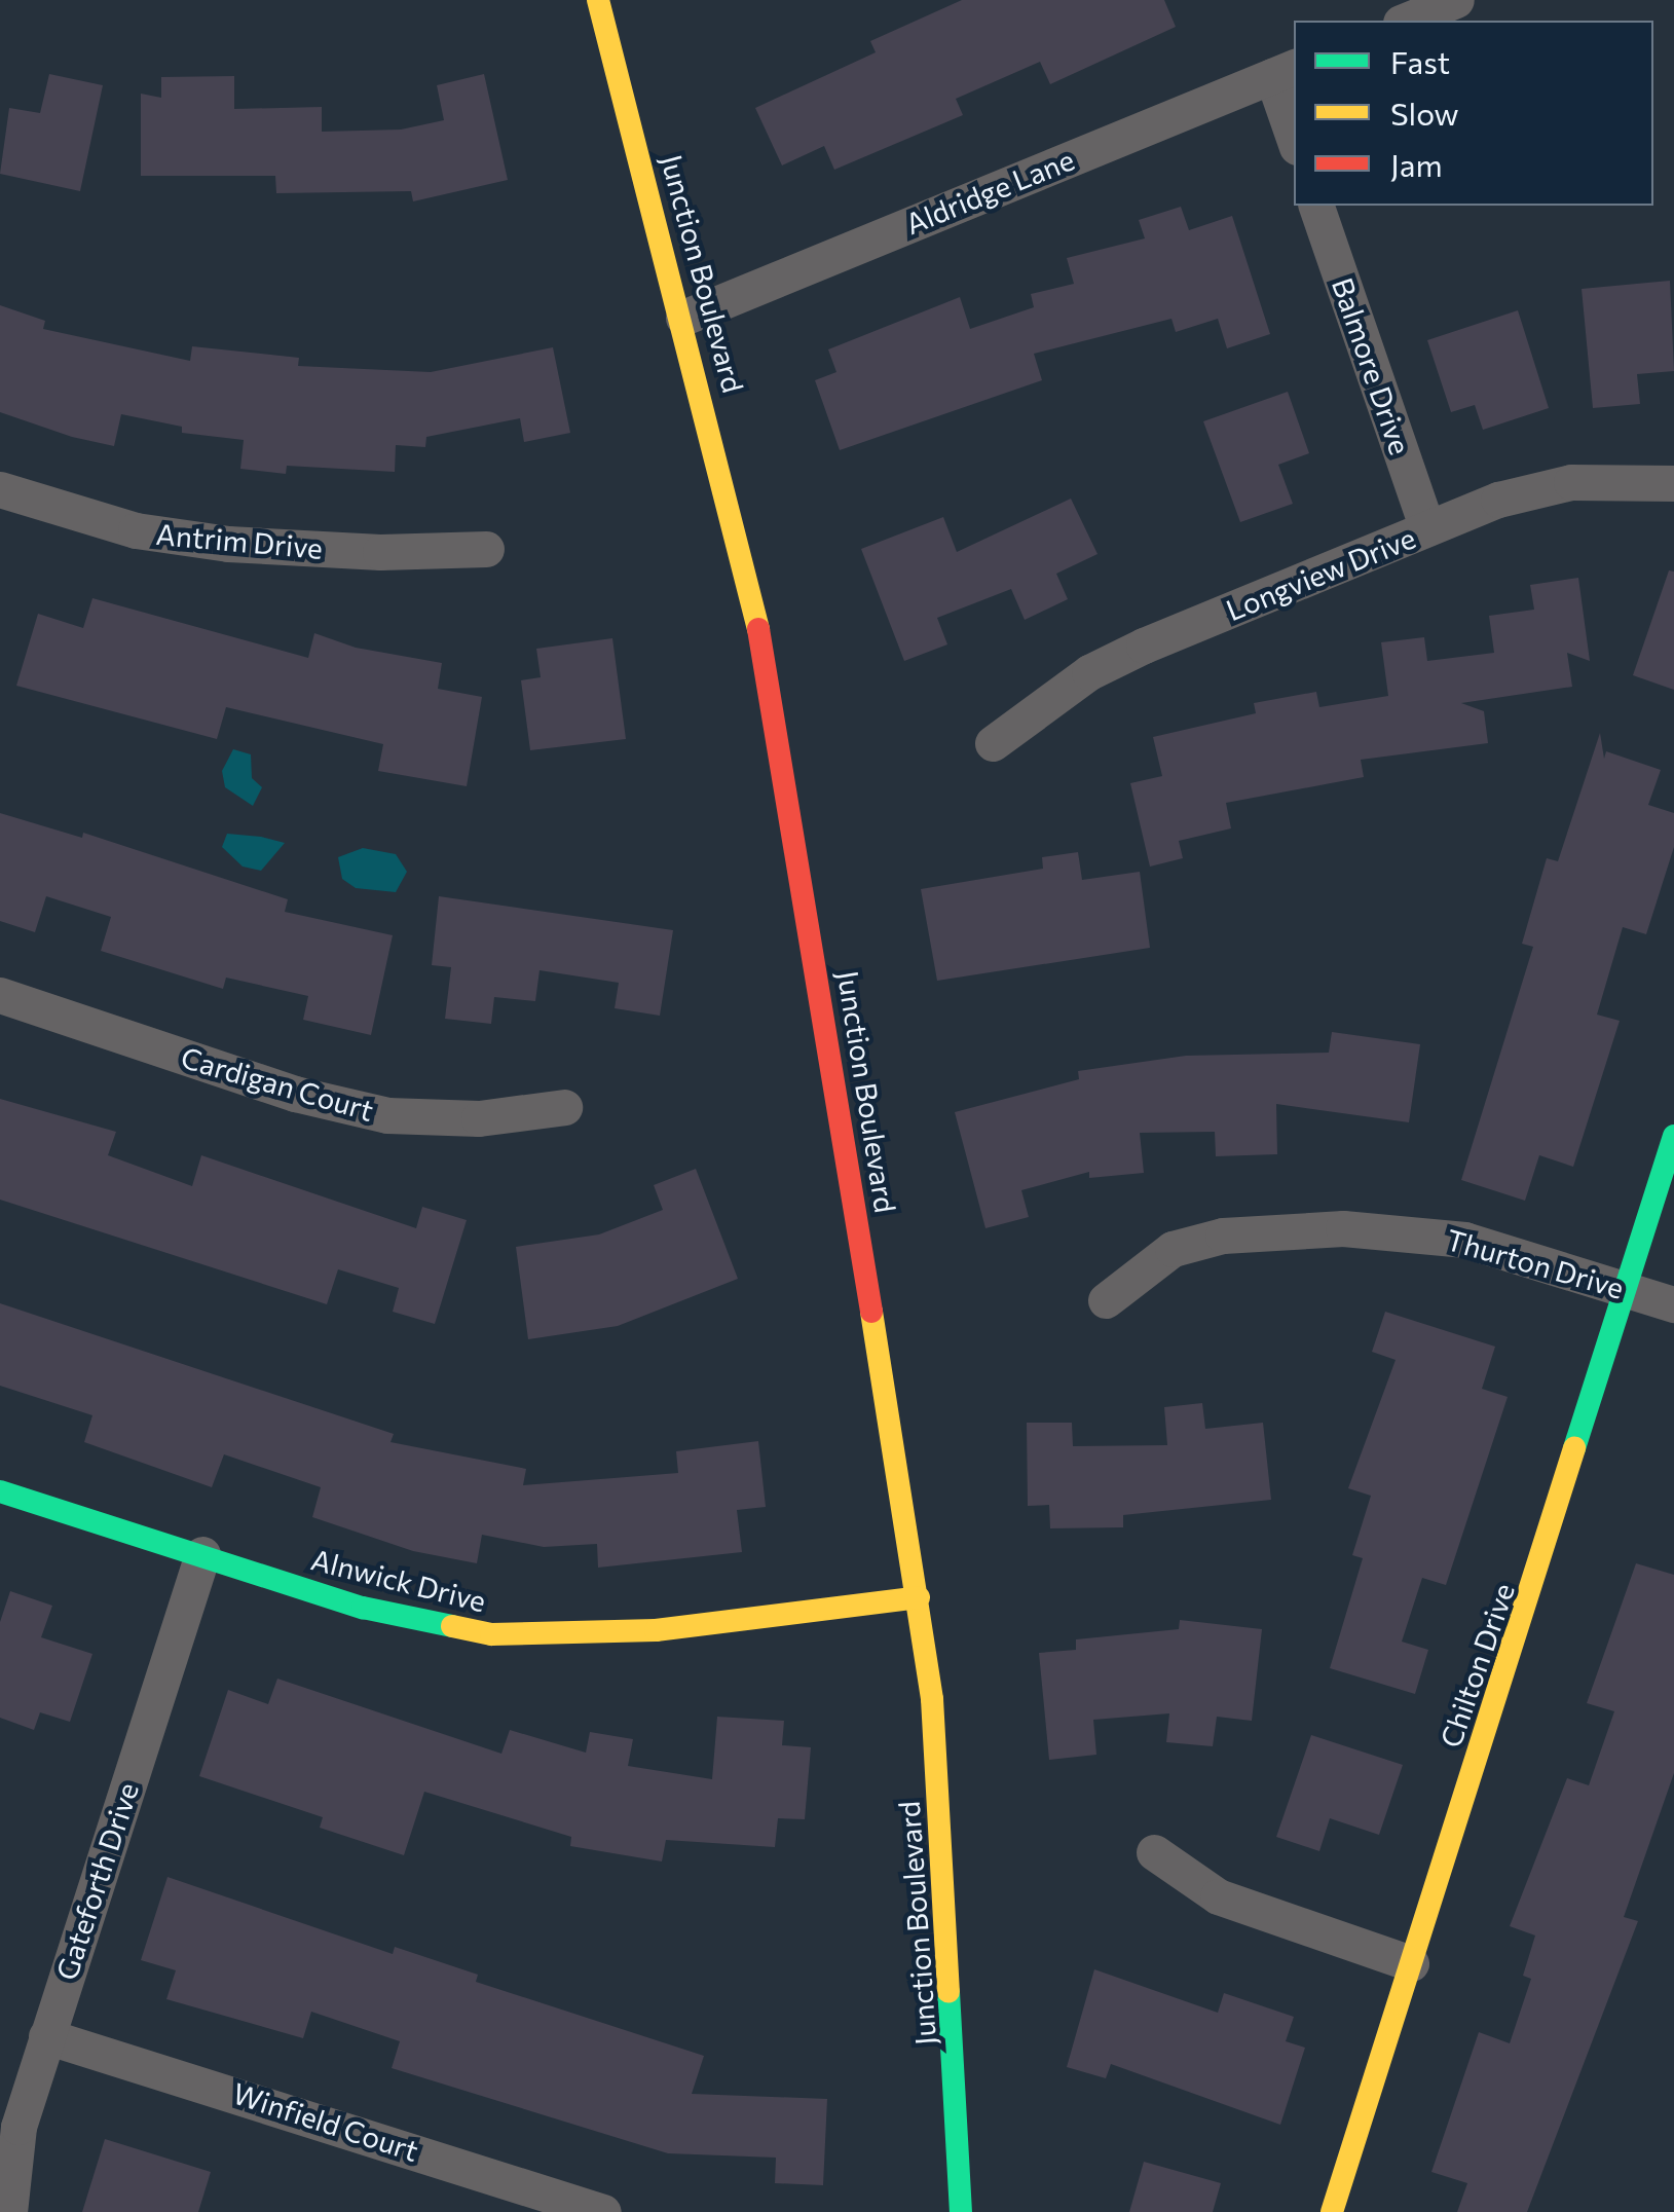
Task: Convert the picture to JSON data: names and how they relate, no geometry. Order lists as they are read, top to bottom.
{
  "streets": {
    "main road": ["Junction Boulevard", "Alnwick Drive", "Chilton Drive"],
    "street": [
      "Aldridge Lane",
      "Balmore Drive",
      "Antrim Drive",
      "Longview Drive",
      "Cardigan Court",
      "Thurton Drive",
      "Gateforth Drive",
      "Winfield Court"
    ]
  },
  "crossings": [
    ["Aldridge Lane", "Junction Boulevard"],
    ["Junction Boulevard", "Alnwick Drive"],
    ["Balmore Drive", "Longview Drive"],
    ["Thurton Drive", "Chilton Drive"],
    ["Alnwick Drive", "Gateforth Drive"],
    ["Gateforth Drive", "Winfield Court"]
  ],
  "legend": ["Fast", "Slow", "Jam"]
}
